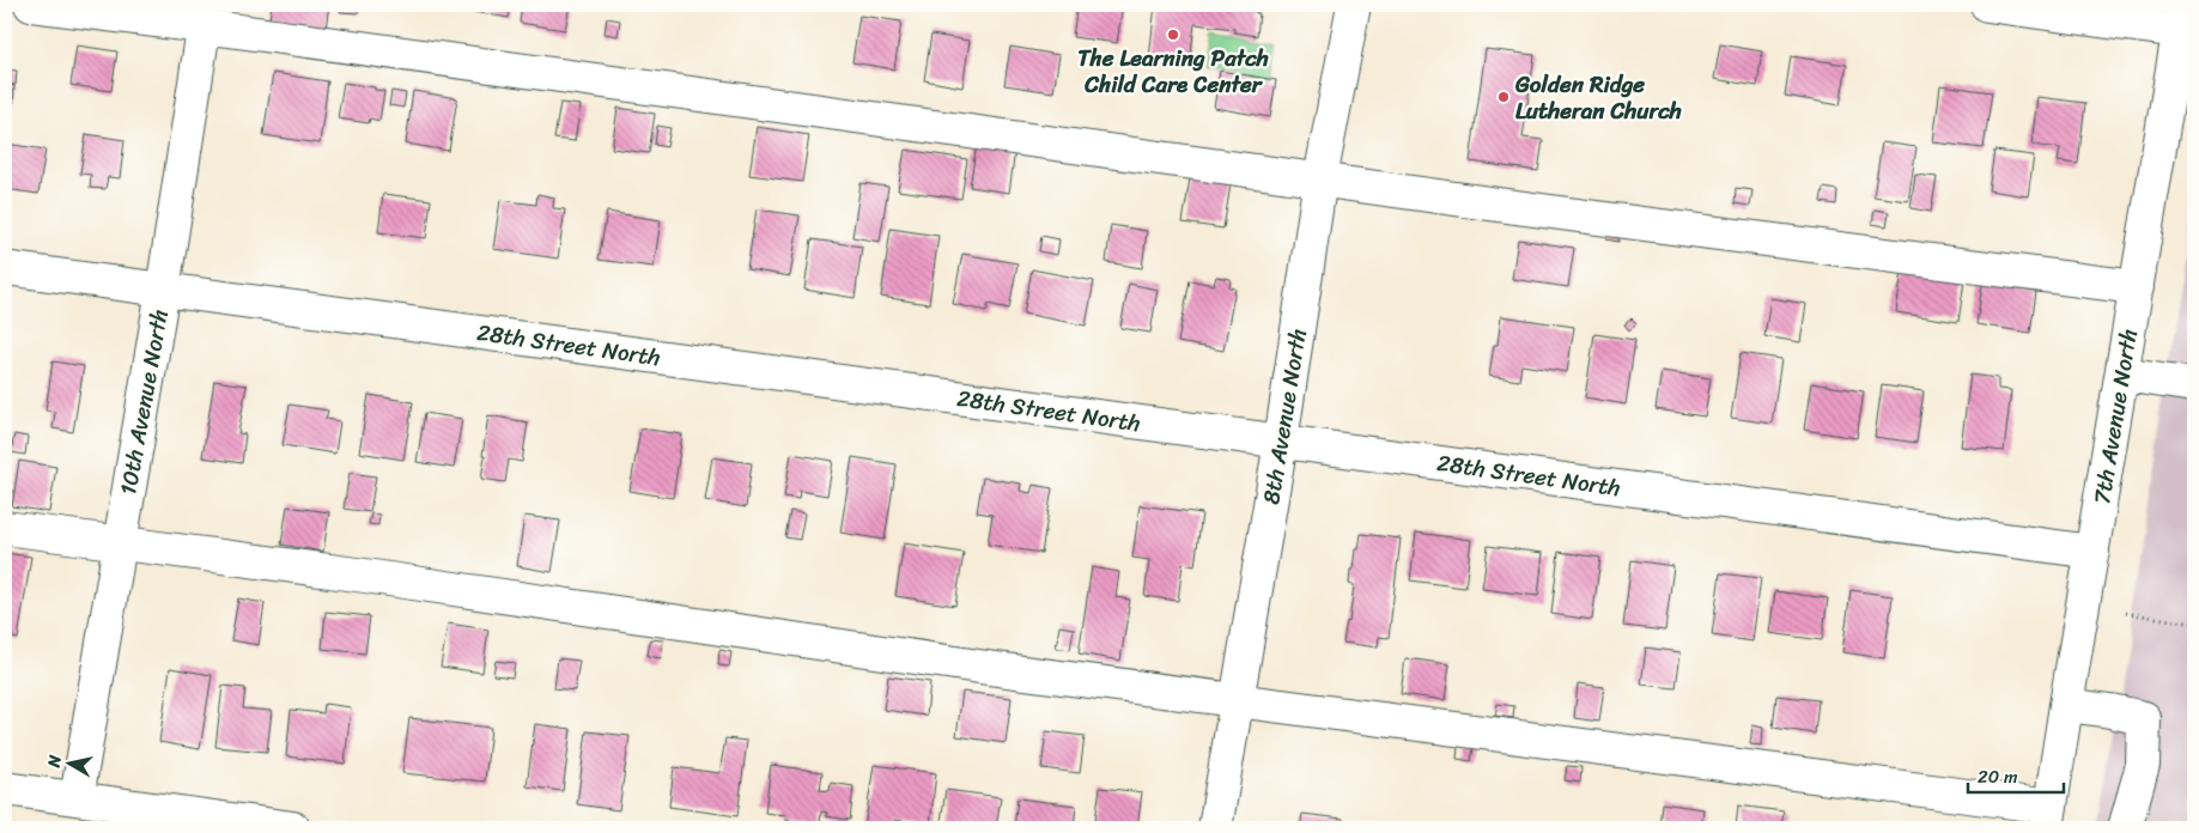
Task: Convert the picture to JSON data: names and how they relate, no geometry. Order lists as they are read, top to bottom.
{
  "streets": {
    "street": [
      "28th Street North",
      "10th Avenue North",
      "8th Avenue North",
      "7th Avenue North"
    ]
  },
  "crossings": [
    ["28th Street North", "10th Avenue North"],
    ["28th Street North", "8th Avenue North"],
    ["28th Street North", "7th Avenue North"]
  ],
  "places": ["The Learning Patch Child Care Center", "Golden Ridge Lutheran Church"],
  "scale_bar": "20 m",
  "north": "left"
}
